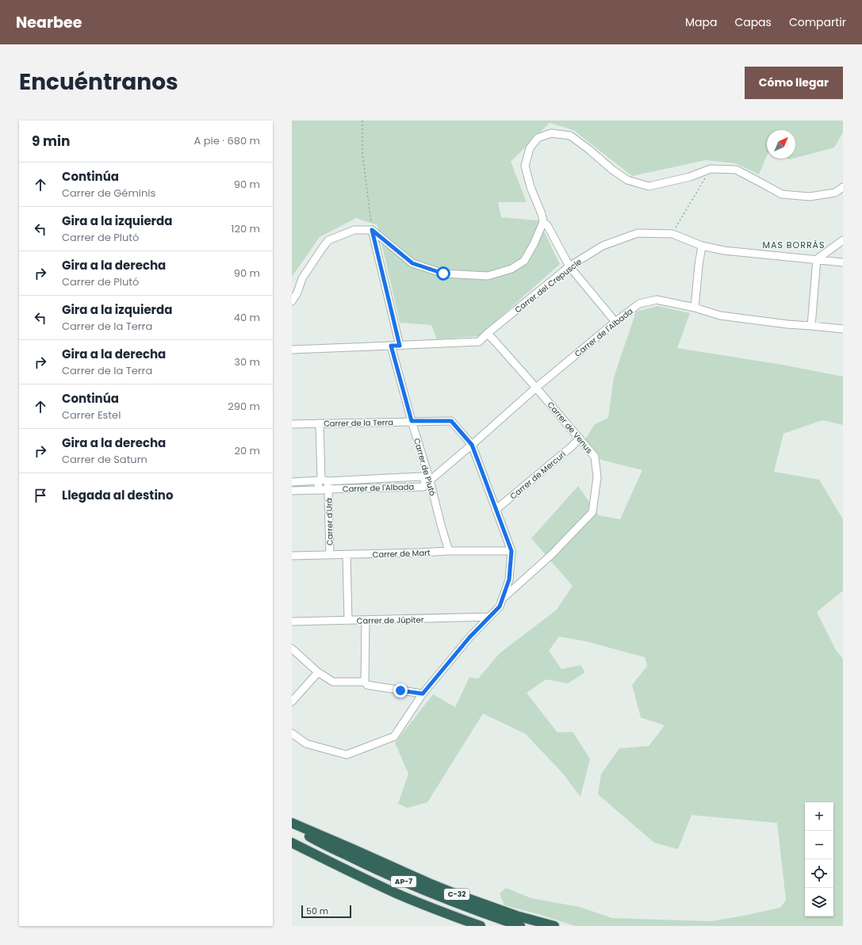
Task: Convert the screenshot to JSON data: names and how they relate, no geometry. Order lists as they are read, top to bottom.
{
  "streets": {
    "highway": ["AP-7", "C-32"],
    "street": [
      "Carrer del Crepuscle",
      "Carrer de l'Albada",
      "Carrer de la Terra",
      "Carrer de Venus",
      "Carrer de Plutó",
      "Carrer de Mercuri",
      "Carrer d'Urà",
      "Carrer de Mart",
      "Carrer de Júpiter"
    ]
  },
  "crossings": [
    ["Carrer del Crepuscle", "Carrer de Venus"],
    ["Carrer del Crepuscle", "Carrer de Plutó"],
    ["Carrer de l'Albada", "Carrer de la Terra"],
    ["Carrer de l'Albada", "Carrer de Venus"],
    ["Carrer de l'Albada", "Carrer de Plutó"],
    ["Carrer de l'Albada", "Carrer d'Urà"],
    ["Carrer de la Terra", "Carrer de Plutó"],
    ["Carrer de Venus", "Carrer de Mercuri"],
    ["Carrer de Plutó", "Carrer de Mart"],
    ["Carrer d'Urà", "Carrer de Mart"]
  ],
  "districts": ["MAS BORRÀS"],
  "scale_bar": "50 m",
  "north": "top right",
  "page": {
    "header": "Nearbee",
    "nav": ["Mapa", "Capas", "Compartir"],
    "title": "Encuéntranos",
    "buttons": "Cómo llegar",
    "heading": ["9 min", "A pie · 680 m"],
    "list": [
      ["Continúa", "Carrer de Géminis", "90 m"],
      ["Gira a la izquierda", "Carrer de Plutó", "120 m"],
      ["Gira a la derecha", "Carrer de Plutó", "90 m"],
      ["Gira a la izquierda", "Carrer de la Terra", "40 m"],
      ["Gira a la derecha", "Carrer de la Terra", "30 m"],
      ["Continúa", "Carrer Estel", "290 m"],
      ["Gira a la derecha", "Carrer de Saturn", "20 m"],
      "Llegada al destino"
    ],
    "map_buttons": ["+", "−"],
    "scale": "50 m"
  }
}
